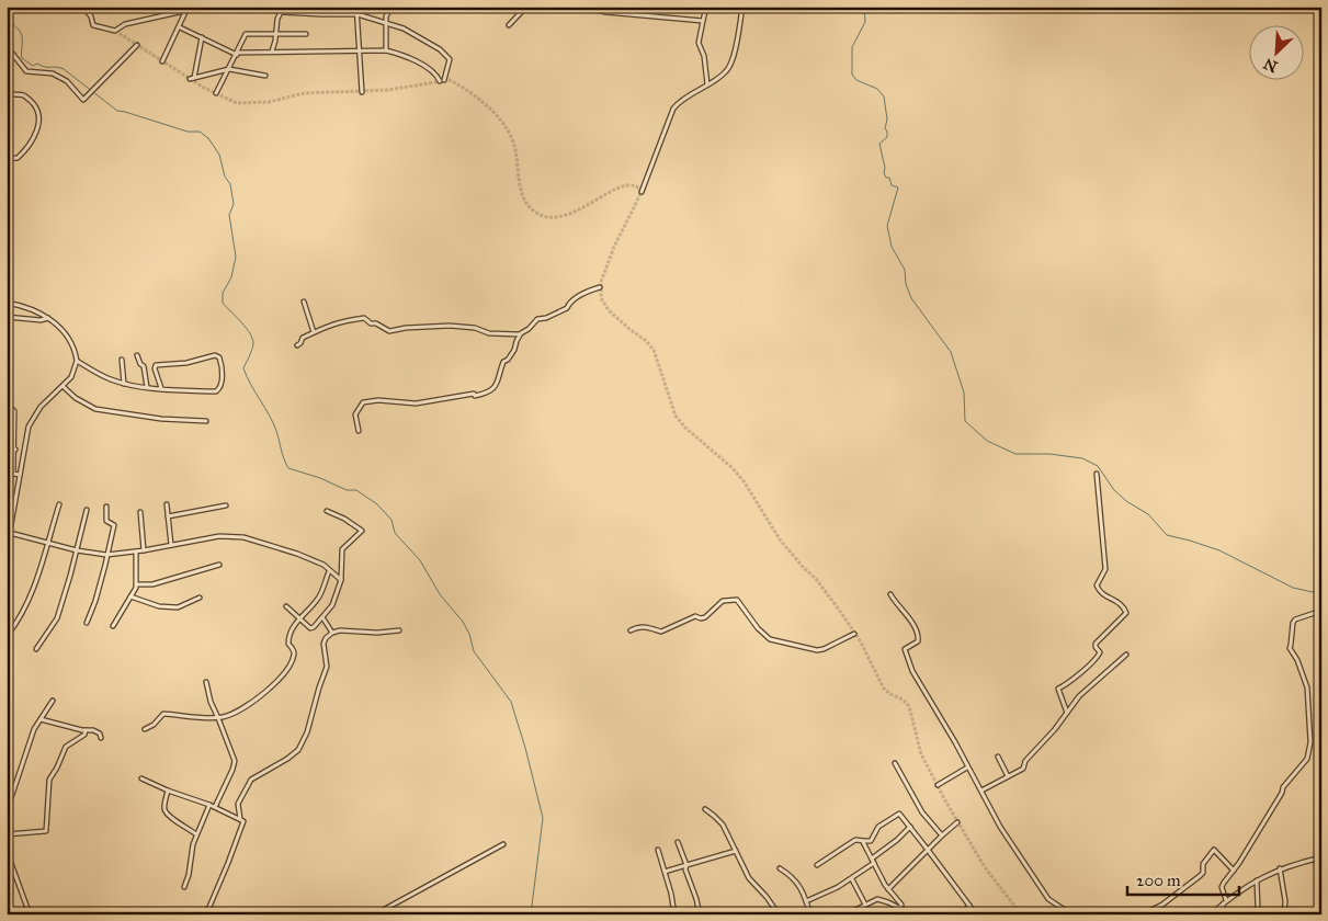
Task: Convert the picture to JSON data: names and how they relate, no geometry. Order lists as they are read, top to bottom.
{
  "scale_bar": "200 m",
  "north": "bottom left"
}
